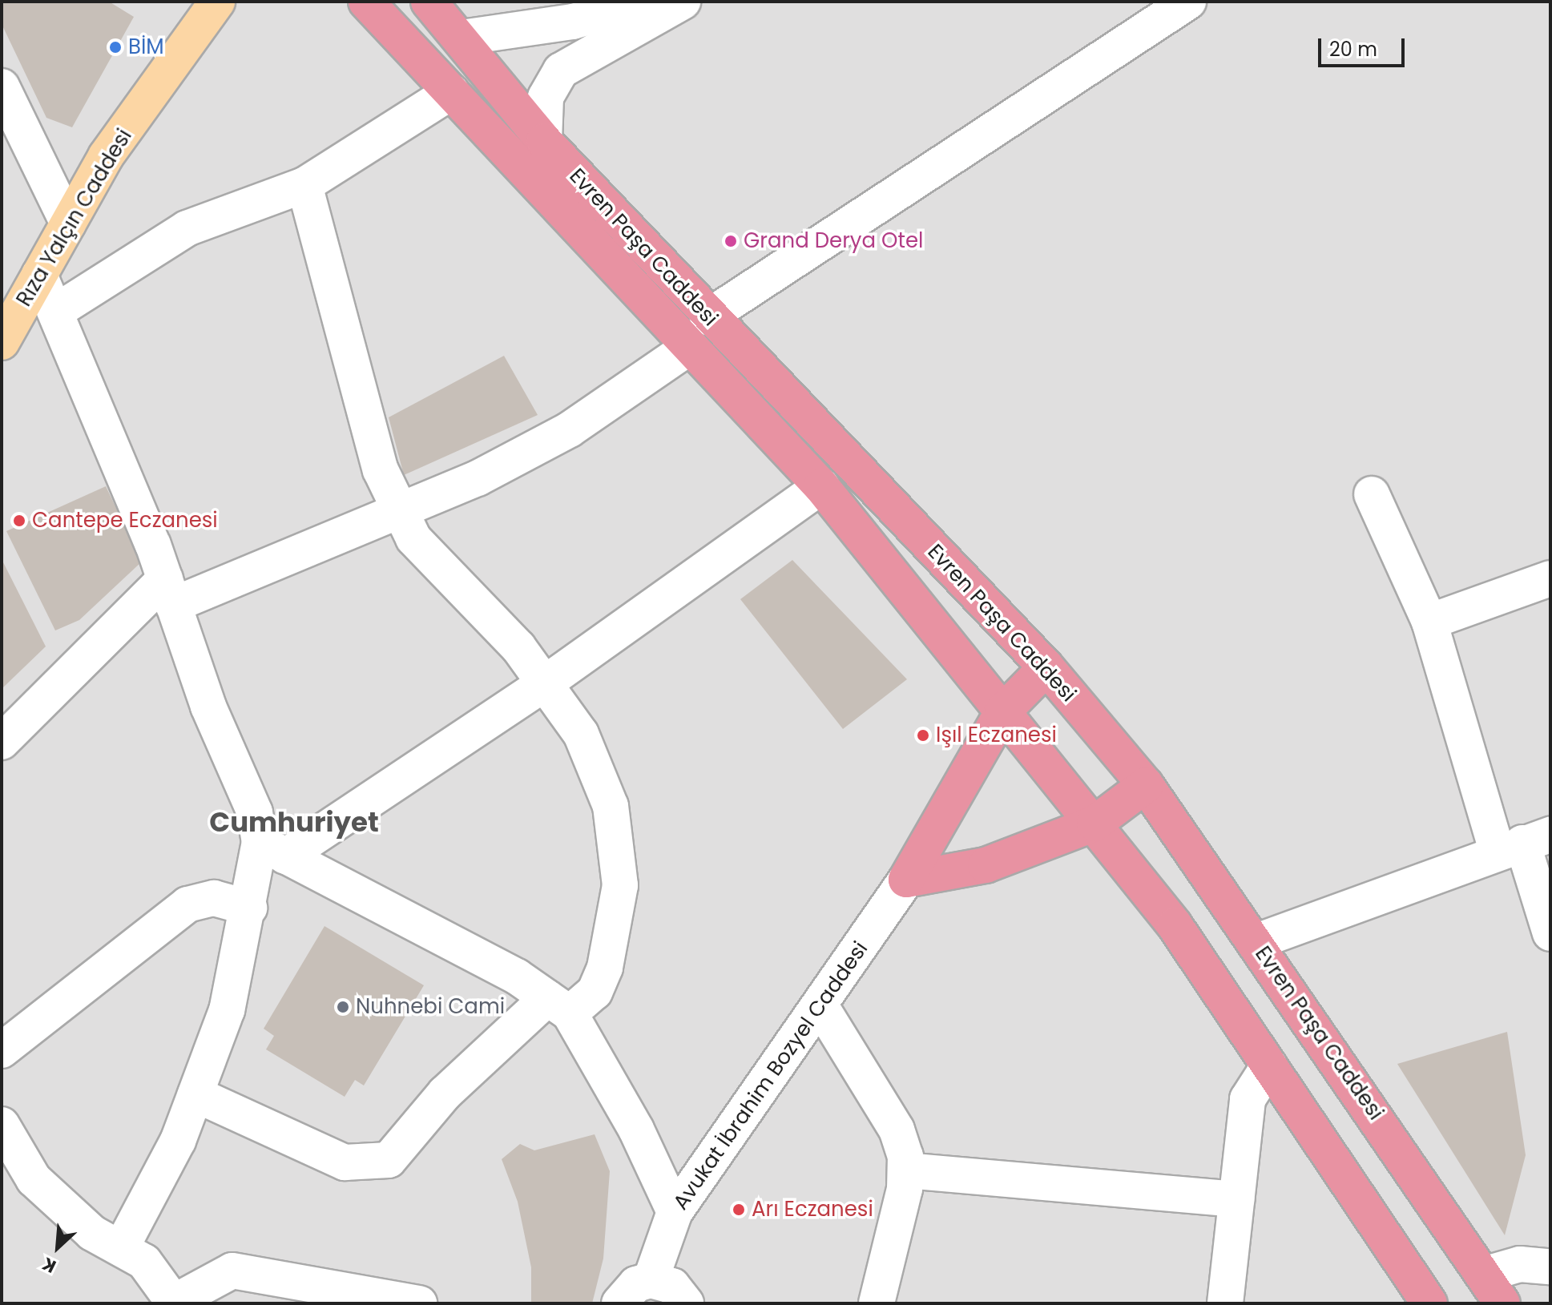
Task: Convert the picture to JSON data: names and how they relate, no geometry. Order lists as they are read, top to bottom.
{
  "streets": {
    "highway": ["Evren Paşa Caddesi"],
    "main road": ["Rıza Yalçın Caddesi"],
    "street": ["Avukat İbrahim Bozyel Caddesi"]
  },
  "districts": ["Cumhuriyet"],
  "places": [
    "BİM",
    "Grand Derya Otel",
    "Cantepe Eczanesi",
    "Işıl Eczanesi",
    "Nuhnebi Cami",
    "Arı Eczanesi"
  ],
  "scale_bar": "20 m",
  "north": "bottom left"
}
